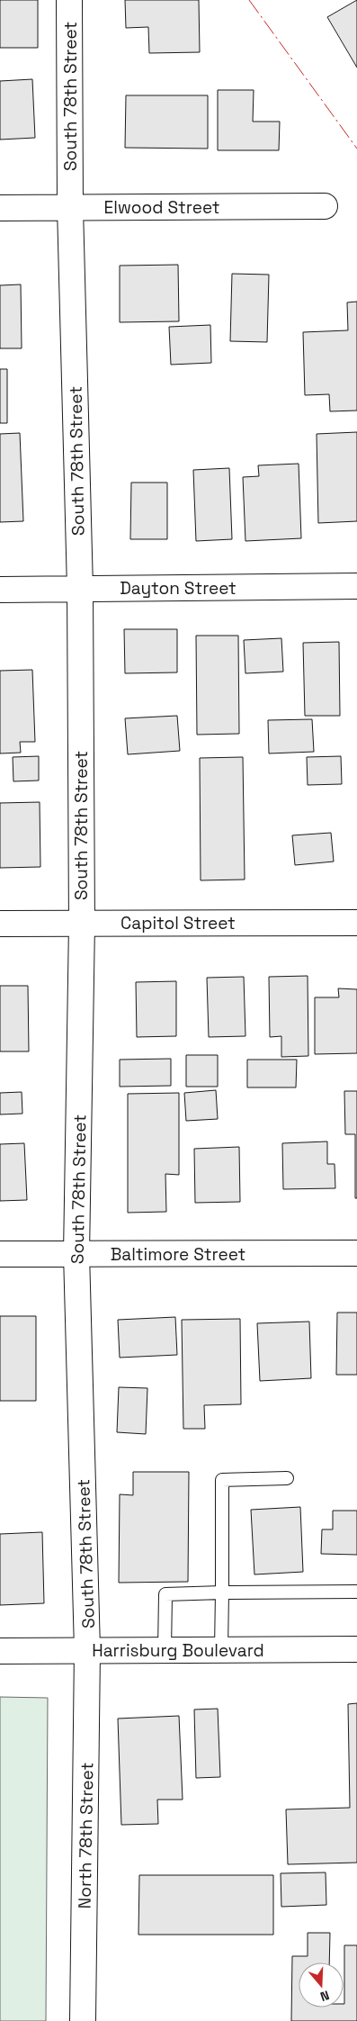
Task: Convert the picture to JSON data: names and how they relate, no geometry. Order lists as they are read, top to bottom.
{
  "streets": {
    "street": [
      "South 78th Street",
      "Elwood Street",
      "Dayton Street",
      "Capitol Street",
      "Baltimore Street",
      "Harrisburg Boulevard",
      "North 78th Street"
    ]
  },
  "crossings": [
    ["South 78th Street", "Elwood Street"],
    ["South 78th Street", "Dayton Street"],
    ["South 78th Street", "Capitol Street"],
    ["South 78th Street", "Baltimore Street"],
    ["South 78th Street", "Harrisburg Boulevard"],
    ["South 78th Street", "North 78th Street"],
    ["Harrisburg Boulevard", "North 78th Street"]
  ],
  "north": "bottom"
}
